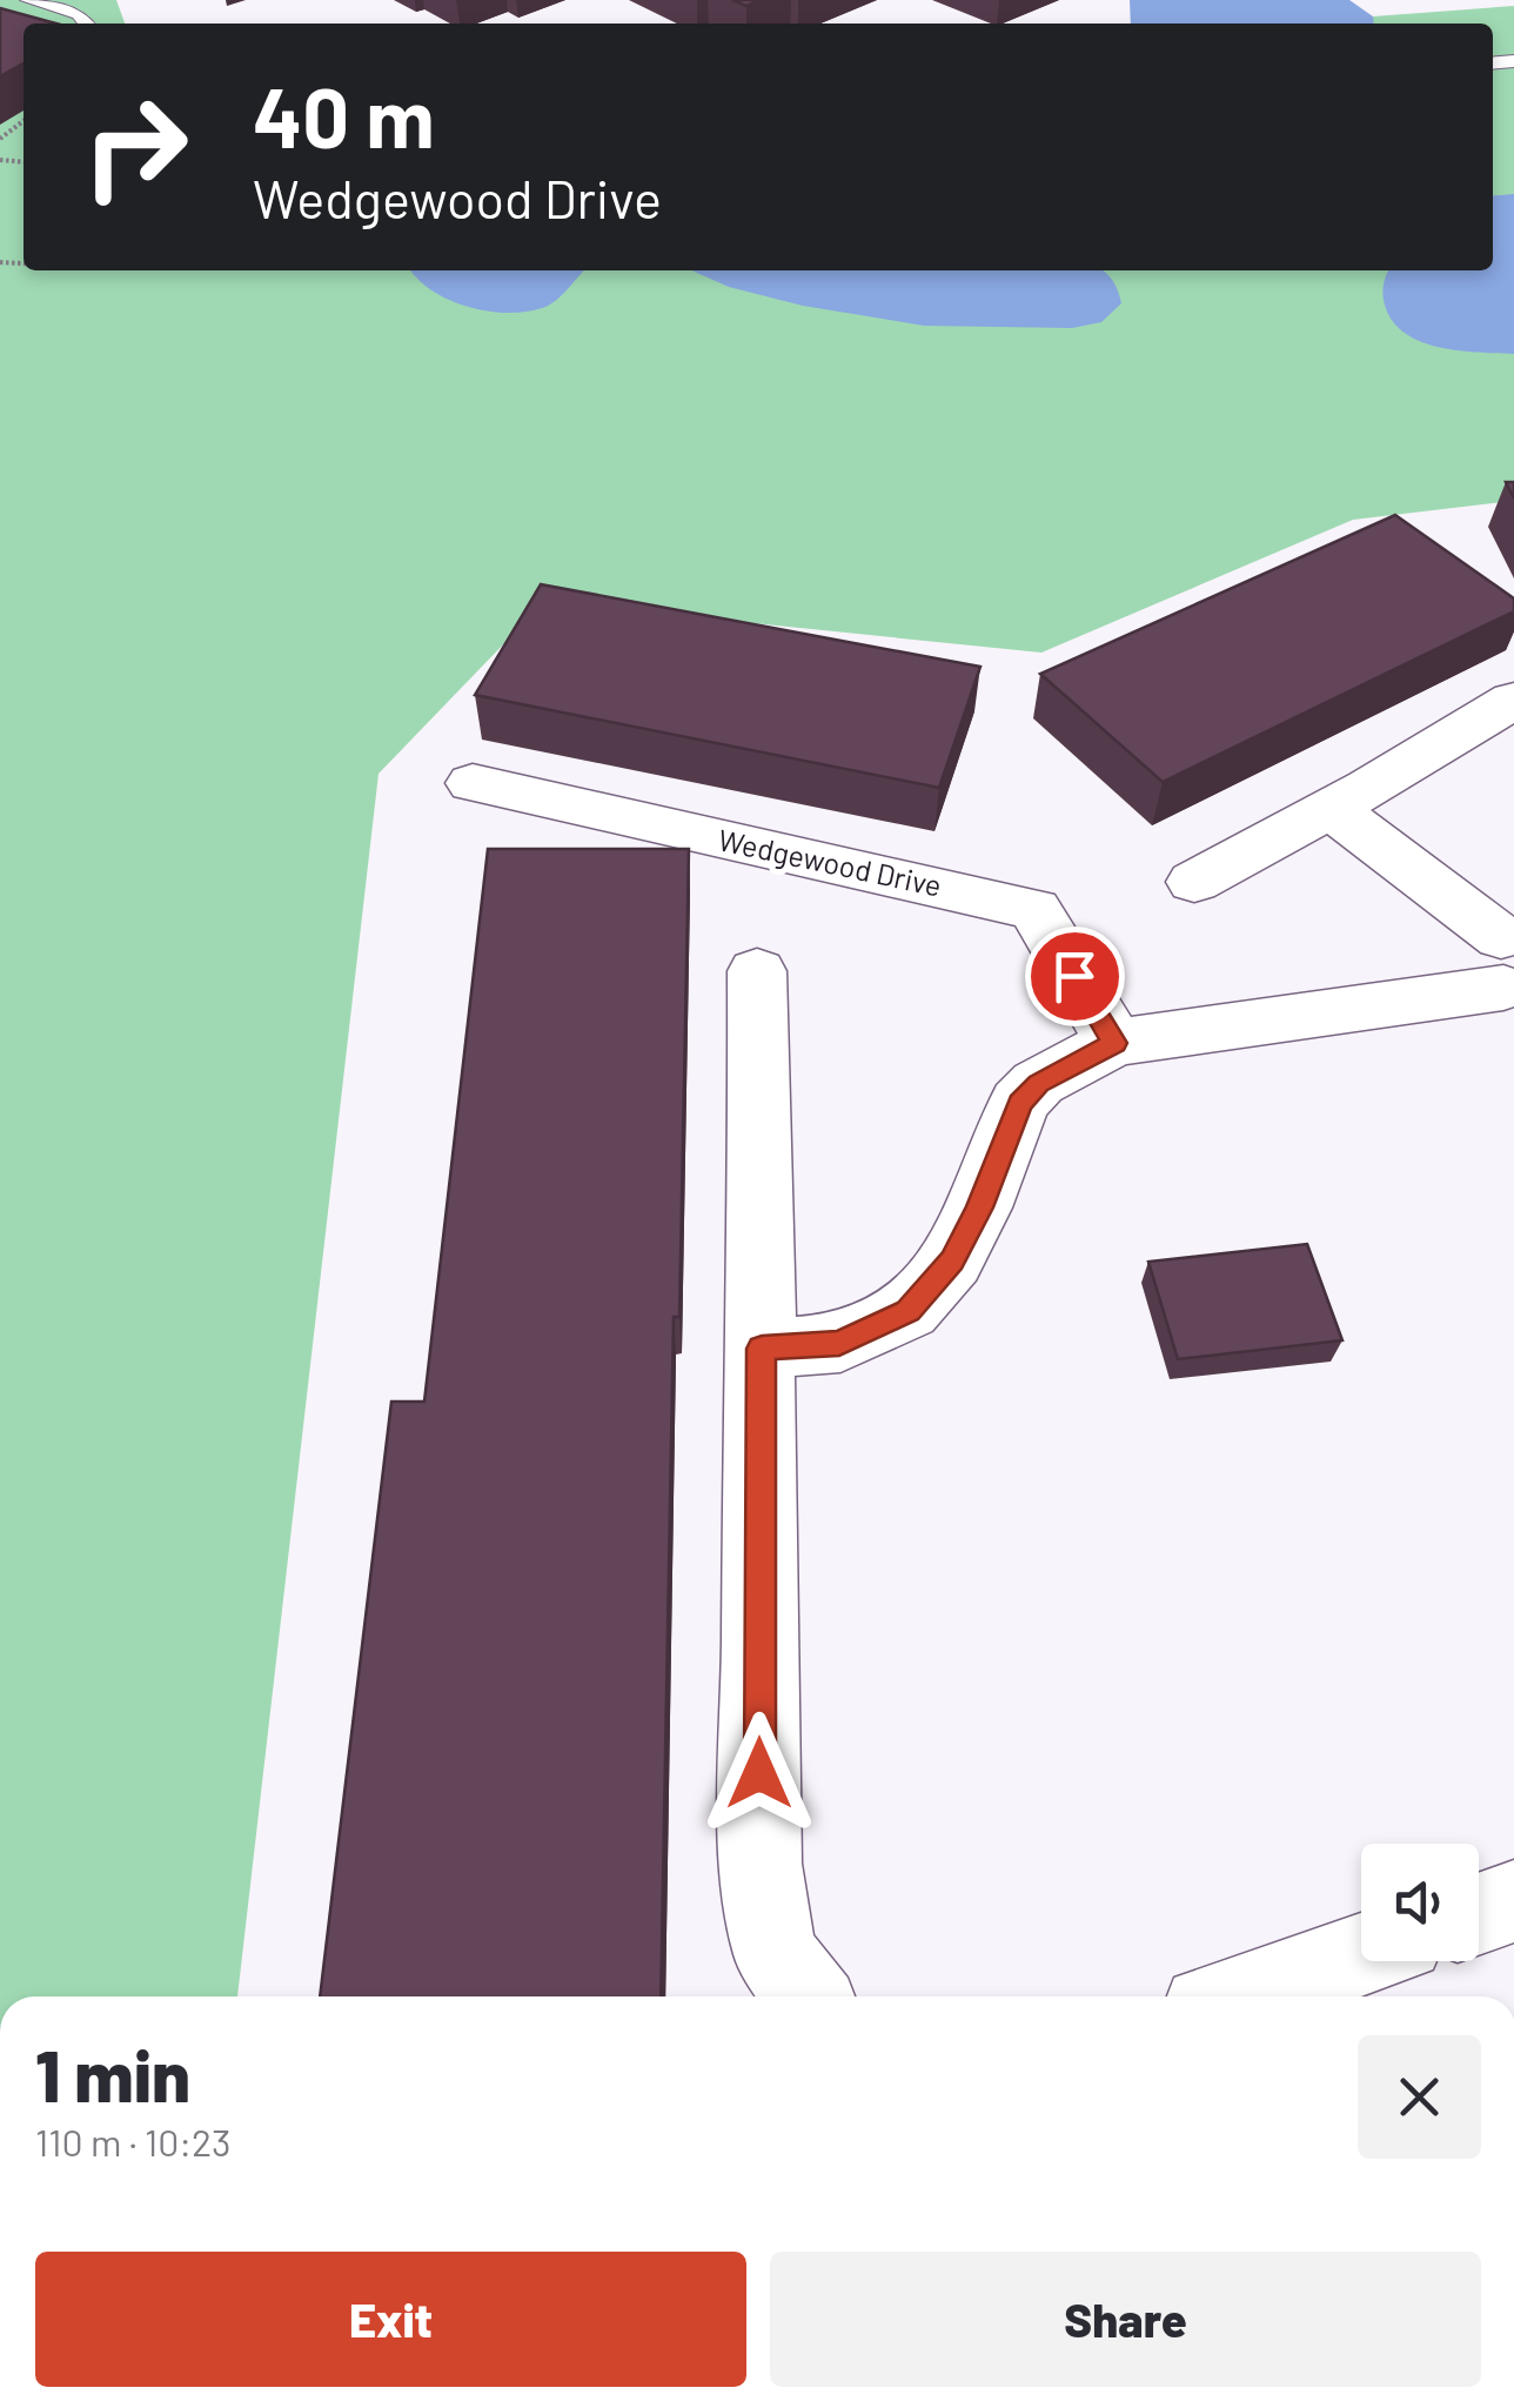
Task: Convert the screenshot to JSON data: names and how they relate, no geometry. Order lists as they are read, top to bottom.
{
  "streets": {
    "street": ["Wedgewood Drive"]
  },
  "page": {
    "turn": ["40 m", "Wedgewood Drive"],
    "heading": ["1 min", "110 m · 10:23"],
    "buttons": ["Exit", "Share"]
  }
}
